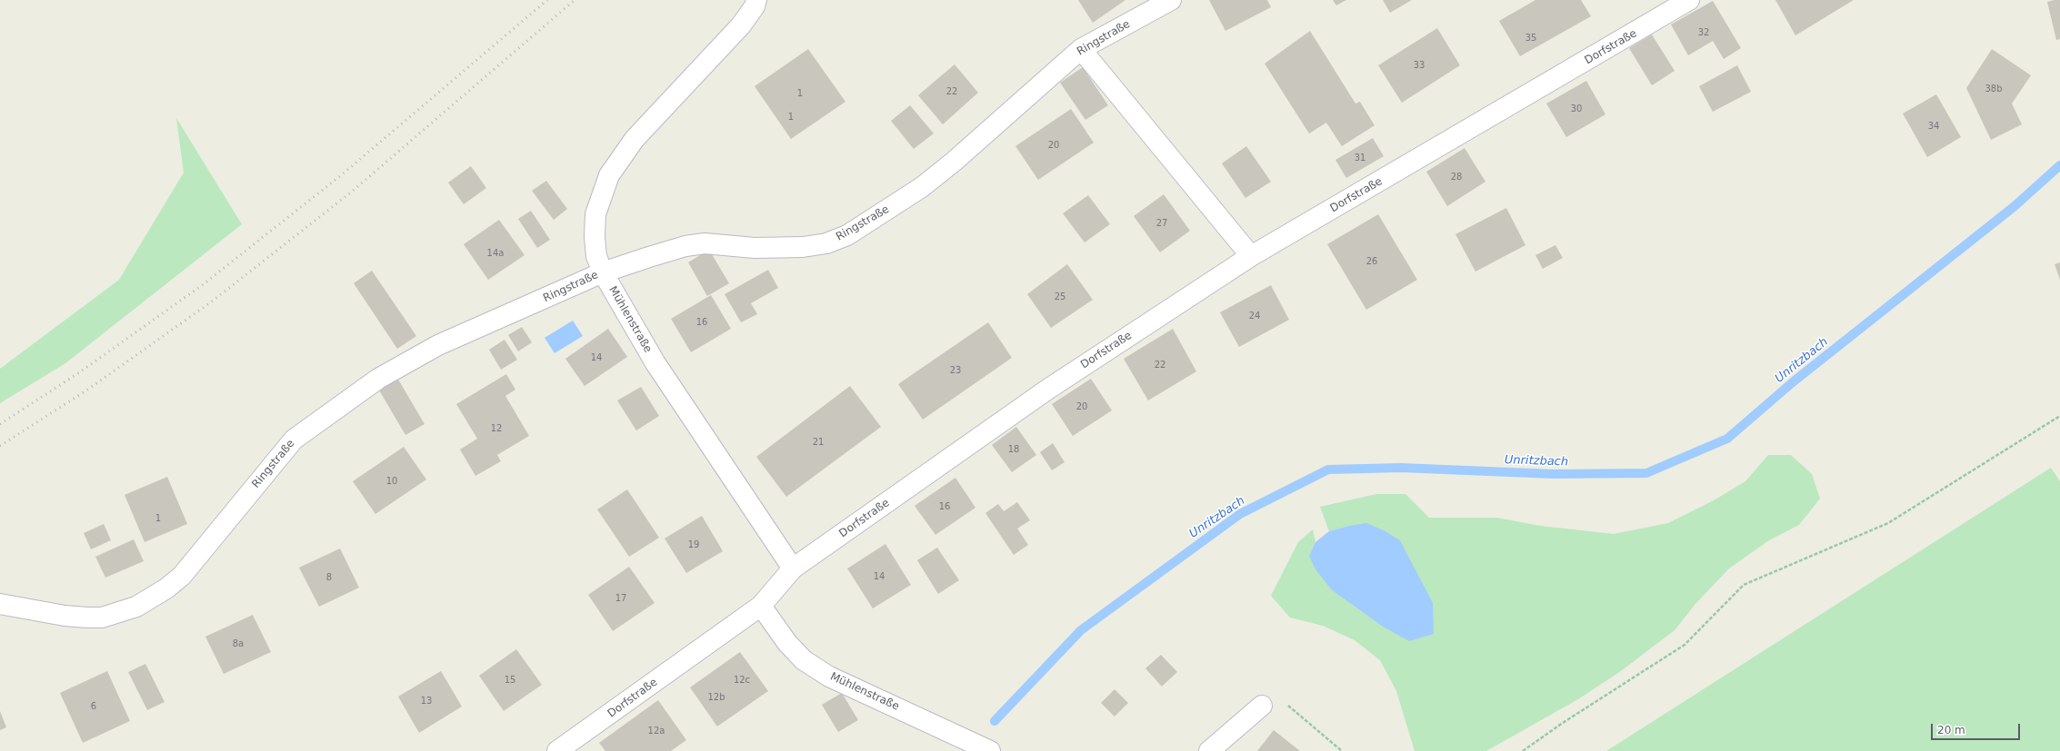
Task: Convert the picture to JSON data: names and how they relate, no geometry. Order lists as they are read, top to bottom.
{
  "streets": {
    "street": ["Ringstraße", "Dorfstraße", "Mühlenstraße"]
  },
  "crossings": [
    ["Ringstraße", "Mühlenstraße"],
    ["Dorfstraße", "Mühlenstraße"]
  ],
  "water": ["Unritzbach"],
  "house_numbers": [
    "32",
    "35",
    "33",
    "38b",
    "22",
    "1",
    "30",
    "1",
    "34",
    "20",
    "31",
    "28",
    "27",
    "14a",
    "26",
    "25",
    "24",
    "16",
    "14",
    "22",
    "23",
    "20",
    "12",
    "21",
    "18",
    "10",
    "16",
    "1",
    "19",
    "14",
    "8",
    "17",
    "8a",
    "15",
    "12c",
    "12b",
    "13",
    "6",
    "12a"
  ],
  "scale_bar": "20 m"
}
